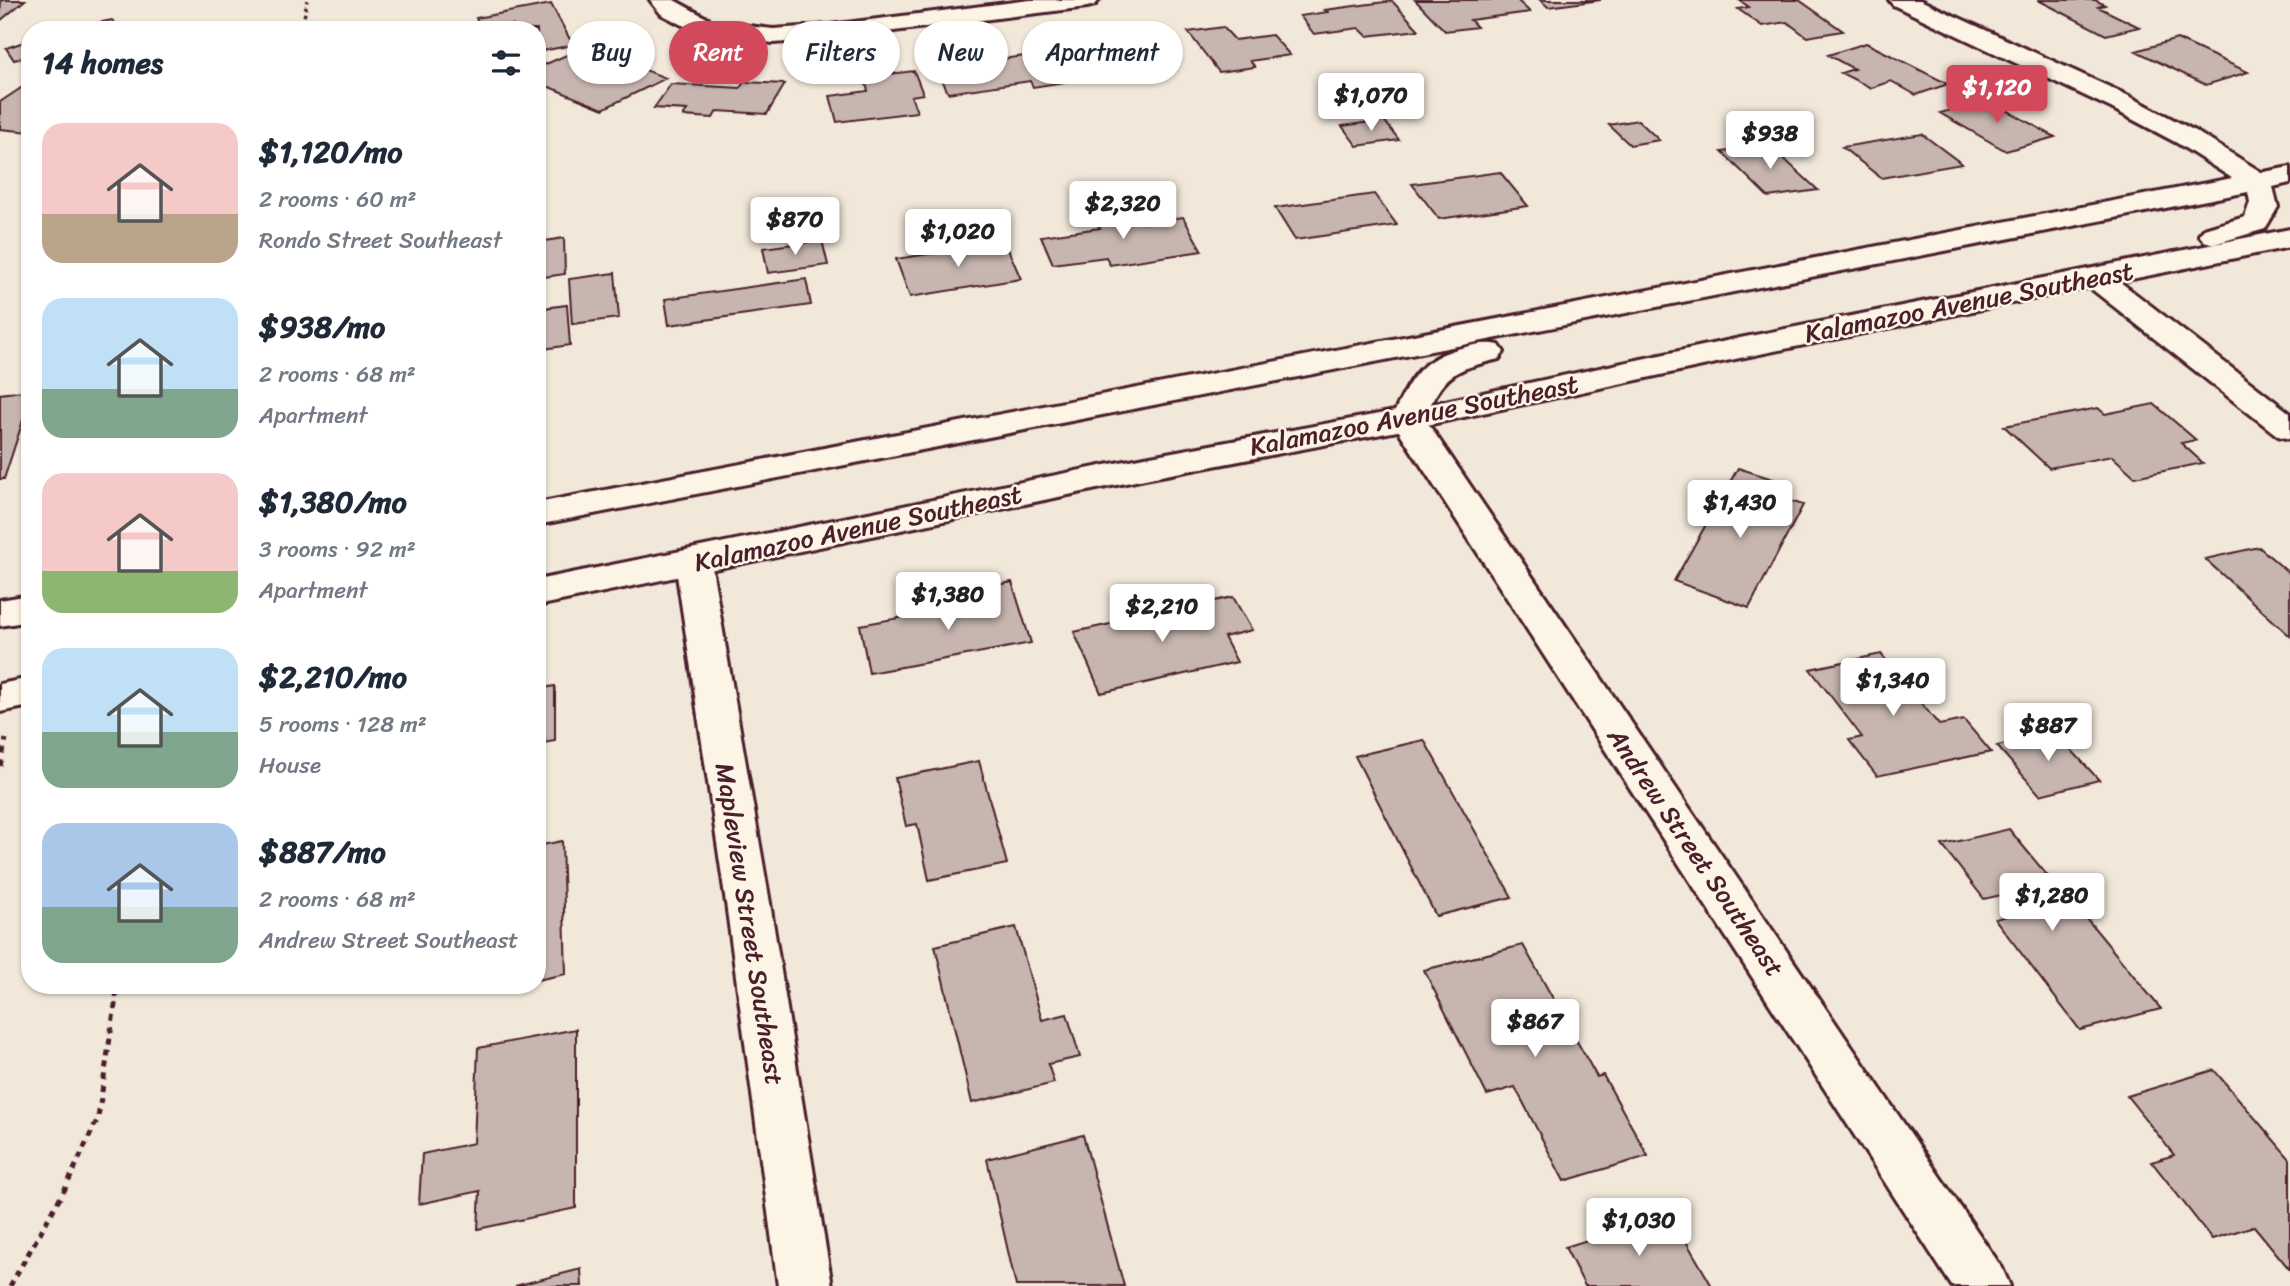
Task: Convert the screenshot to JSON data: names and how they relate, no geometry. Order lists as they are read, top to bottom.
{
  "streets": {
    "main road": ["Kalamazoo Avenue Southeast", "Andrew Street Southeast", "Mapleview Street Southeast"]
  },
  "crossings": [
    ["Kalamazoo Avenue Southeast", "Andrew Street Southeast"],
    ["Kalamazoo Avenue Southeast", "Mapleview Street Southeast"]
  ],
  "page": {
    "chip": [
      "Buy",
      "Rent",
      "Filters",
      "New",
      "Apartment"
    ],
    "heading": "14 homes",
    "price": [
      "$1,120",
      "$1,070",
      "$938",
      "$2,320",
      "$870",
      "$1,020",
      "$1,430",
      "$1,380",
      "$2,210",
      "$1,340",
      "$887",
      "$1,280",
      "$867",
      "$1,030"
    ],
    "list": [
      {
        "name": "$1,120/mo",
        "note": "2 rooms · 60 m² · Rondo Street Southeast"
      },
      {
        "name": "$938/mo",
        "note": "2 rooms · 68 m² · Apartment"
      },
      {
        "name": "$1,380/mo",
        "note": "3 rooms · 92 m² · Apartment"
      },
      {
        "name": "$2,210/mo",
        "note": "5 rooms · 128 m² · House"
      },
      {
        "name": "$887/mo",
        "note": "2 rooms · 68 m² · Andrew Street Southeast"
      }
    ]
  }
}
